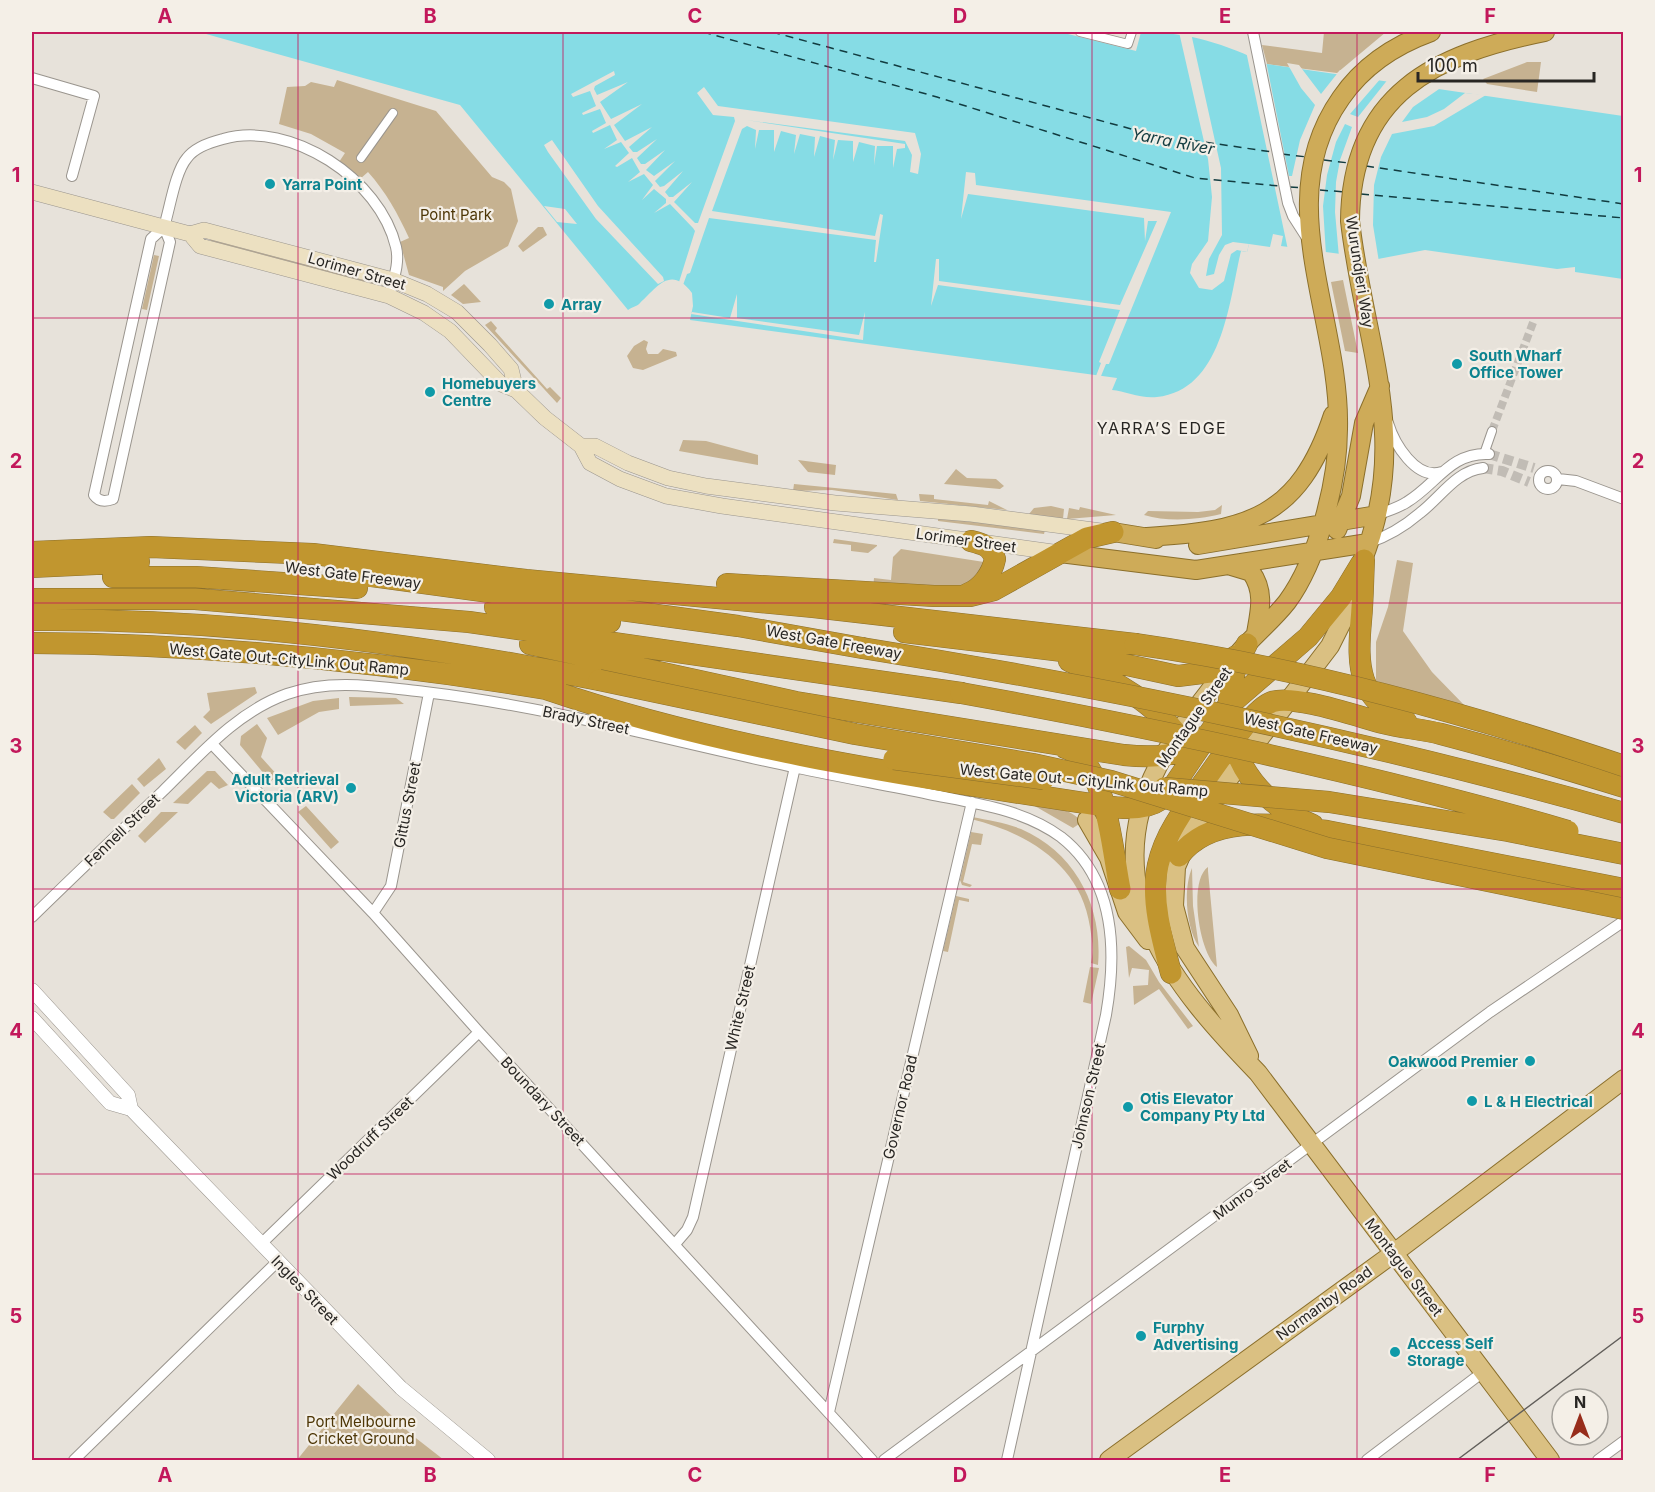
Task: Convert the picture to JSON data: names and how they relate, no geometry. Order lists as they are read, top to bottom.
{
  "streets": {
    "highway": [
      "Lorimer Street",
      "Wurundjeri Way",
      "West Gate Freeway",
      "West Gate Out-CityLink Out Ramp",
      "Montague Street",
      "West Gate Out - CityLink Out Ramp"
    ],
    "main road": ["Normanby Road"],
    "street": [
      "Brady Street",
      "Gittus Street",
      "Fennell Street",
      "White Street",
      "Johnson Street",
      "Boundary Street",
      "Governor Road",
      "Woodruff Street",
      "Munro Street",
      "Ingles Street"
    ]
  },
  "crossings": [
    ["Lorimer Street", "Montague Street"],
    ["West Gate Out-CityLink Out Ramp", "West Gate Out - CityLink Out Ramp"],
    ["Montague Street", "Munro Street"],
    ["Montague Street", "Normanby Road"],
    ["Brady Street", "Gittus Street"],
    ["Brady Street", "Fennell Street"],
    ["Brady Street", "White Street"],
    ["Brady Street", "Johnson Street"],
    ["Brady Street", "Boundary Street"],
    ["Brady Street", "Governor Road"],
    ["Gittus Street", "Boundary Street"],
    ["Fennell Street", "Boundary Street"],
    ["White Street", "Boundary Street"],
    ["Johnson Street", "Governor Road"],
    ["Johnson Street", "Munro Street"],
    ["Boundary Street", "Governor Road"],
    ["Boundary Street", "Woodruff Street"],
    ["Woodruff Street", "Ingles Street"]
  ],
  "districts": ["YARRA’S EDGE"],
  "water": ["Yarra River"],
  "parks": ["Point Park", "Port Melbourne Cricket Ground"],
  "places": [
    "Yarra Point",
    "Array",
    "South Wharf Office Tower",
    "Homebuyers Centre",
    "Adult Retrieval Victoria (ARV)",
    "Oakwood Premier",
    "L & H Electrical",
    "Otis Elevator Company Pty Ltd",
    "Furphy Advertising",
    "Access Self Storage"
  ],
  "scale_bar": "100 m",
  "north": "top",
  "grid": {
    "columns": [
      "A",
      "B",
      "C",
      "D",
      "E",
      "F"
    ],
    "rows": [
      "1",
      "2",
      "3",
      "4",
      "5"
    ]
  }
}
